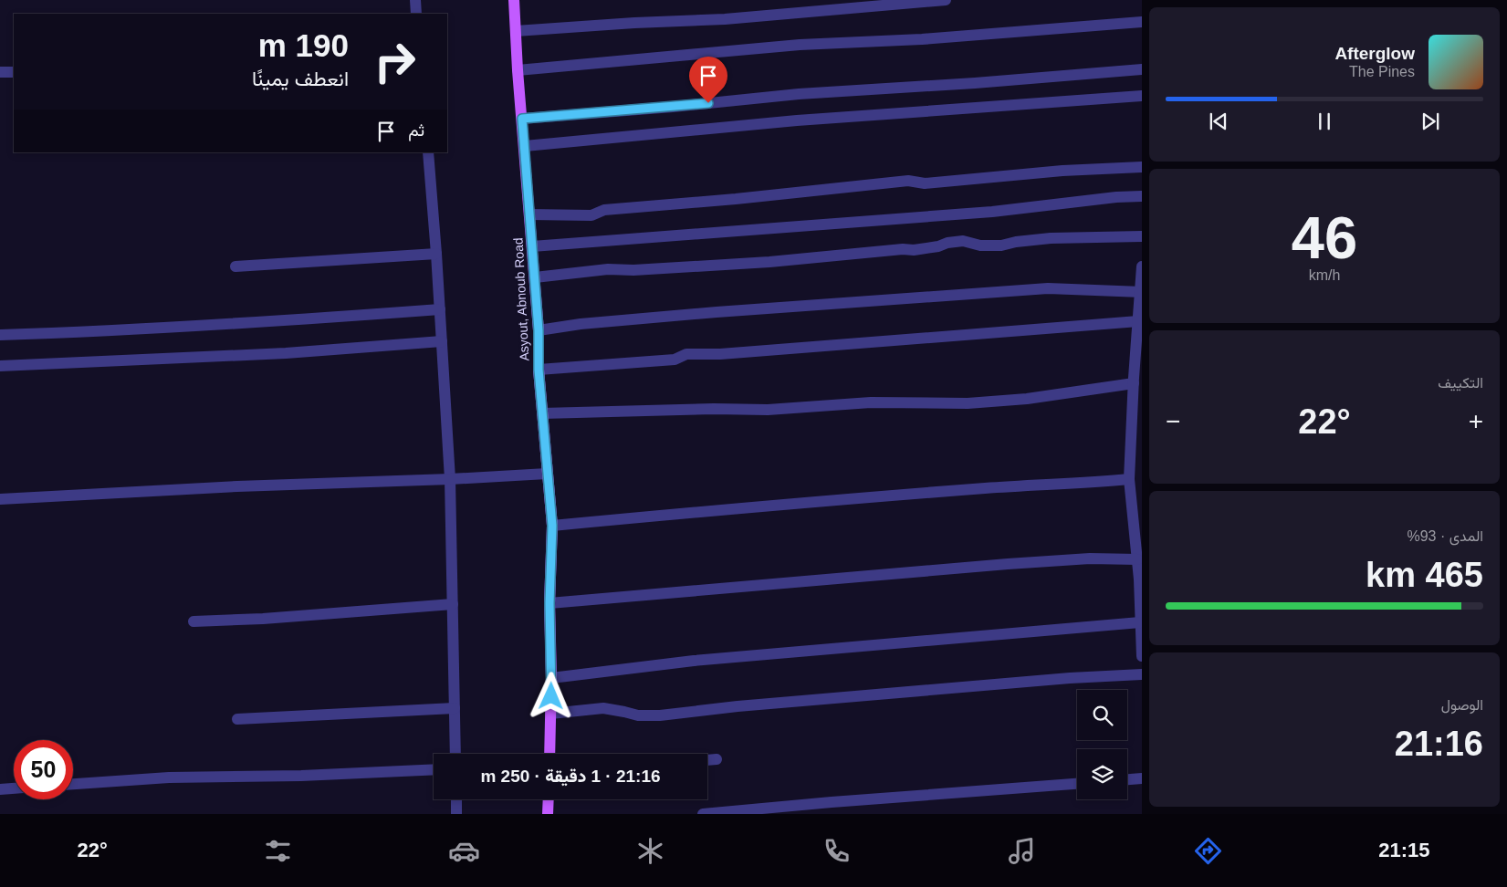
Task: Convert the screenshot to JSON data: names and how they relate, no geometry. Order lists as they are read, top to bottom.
{
  "streets": {
    "main road": ["Asyout, Abnoub Road"]
  },
  "page": {
    "turn": ["190 m", "انعطف يمينًا"],
    "song": ["Afterglow", "The Pines"],
    "then": "ثم",
    "tile": [
      ["46", "km/h"],
      "التكييف",
      ["المدى · 93%", "465 km"],
      ["الوصول", "21:16"]
    ],
    "heat": ["−", "22°", "+"],
    "limit": "50",
    "trip": "21:16 · 1 دقيقة · 250 m",
    "tabs": ["21:15", "22°"]
  }
}
